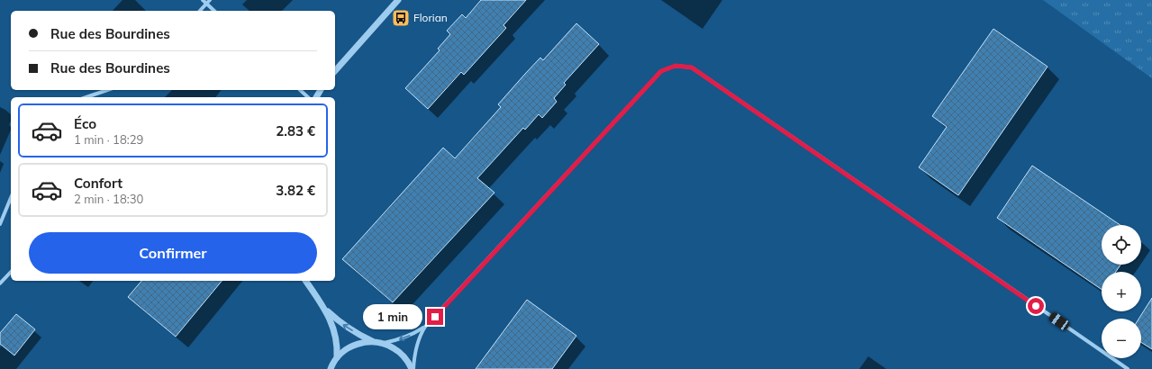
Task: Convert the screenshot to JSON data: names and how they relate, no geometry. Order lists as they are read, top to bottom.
{
  "places": {
    "bus stop": ["Florian"]
  },
  "page": {
    "banner": ["Rue des Bourdines", "Rue des Bourdines"],
    "list": [
      {
        "name": "Éco",
        "note": "1 min · 18:29",
        "value": "2.83 €"
      },
      {
        "name": "Confort",
        "note": "2 min · 18:30",
        "value": "3.82 €"
      }
    ],
    "map_buttons": ["+", "−"],
    "buttons": "Confirmer",
    "bubble": "1 min"
  }
}
